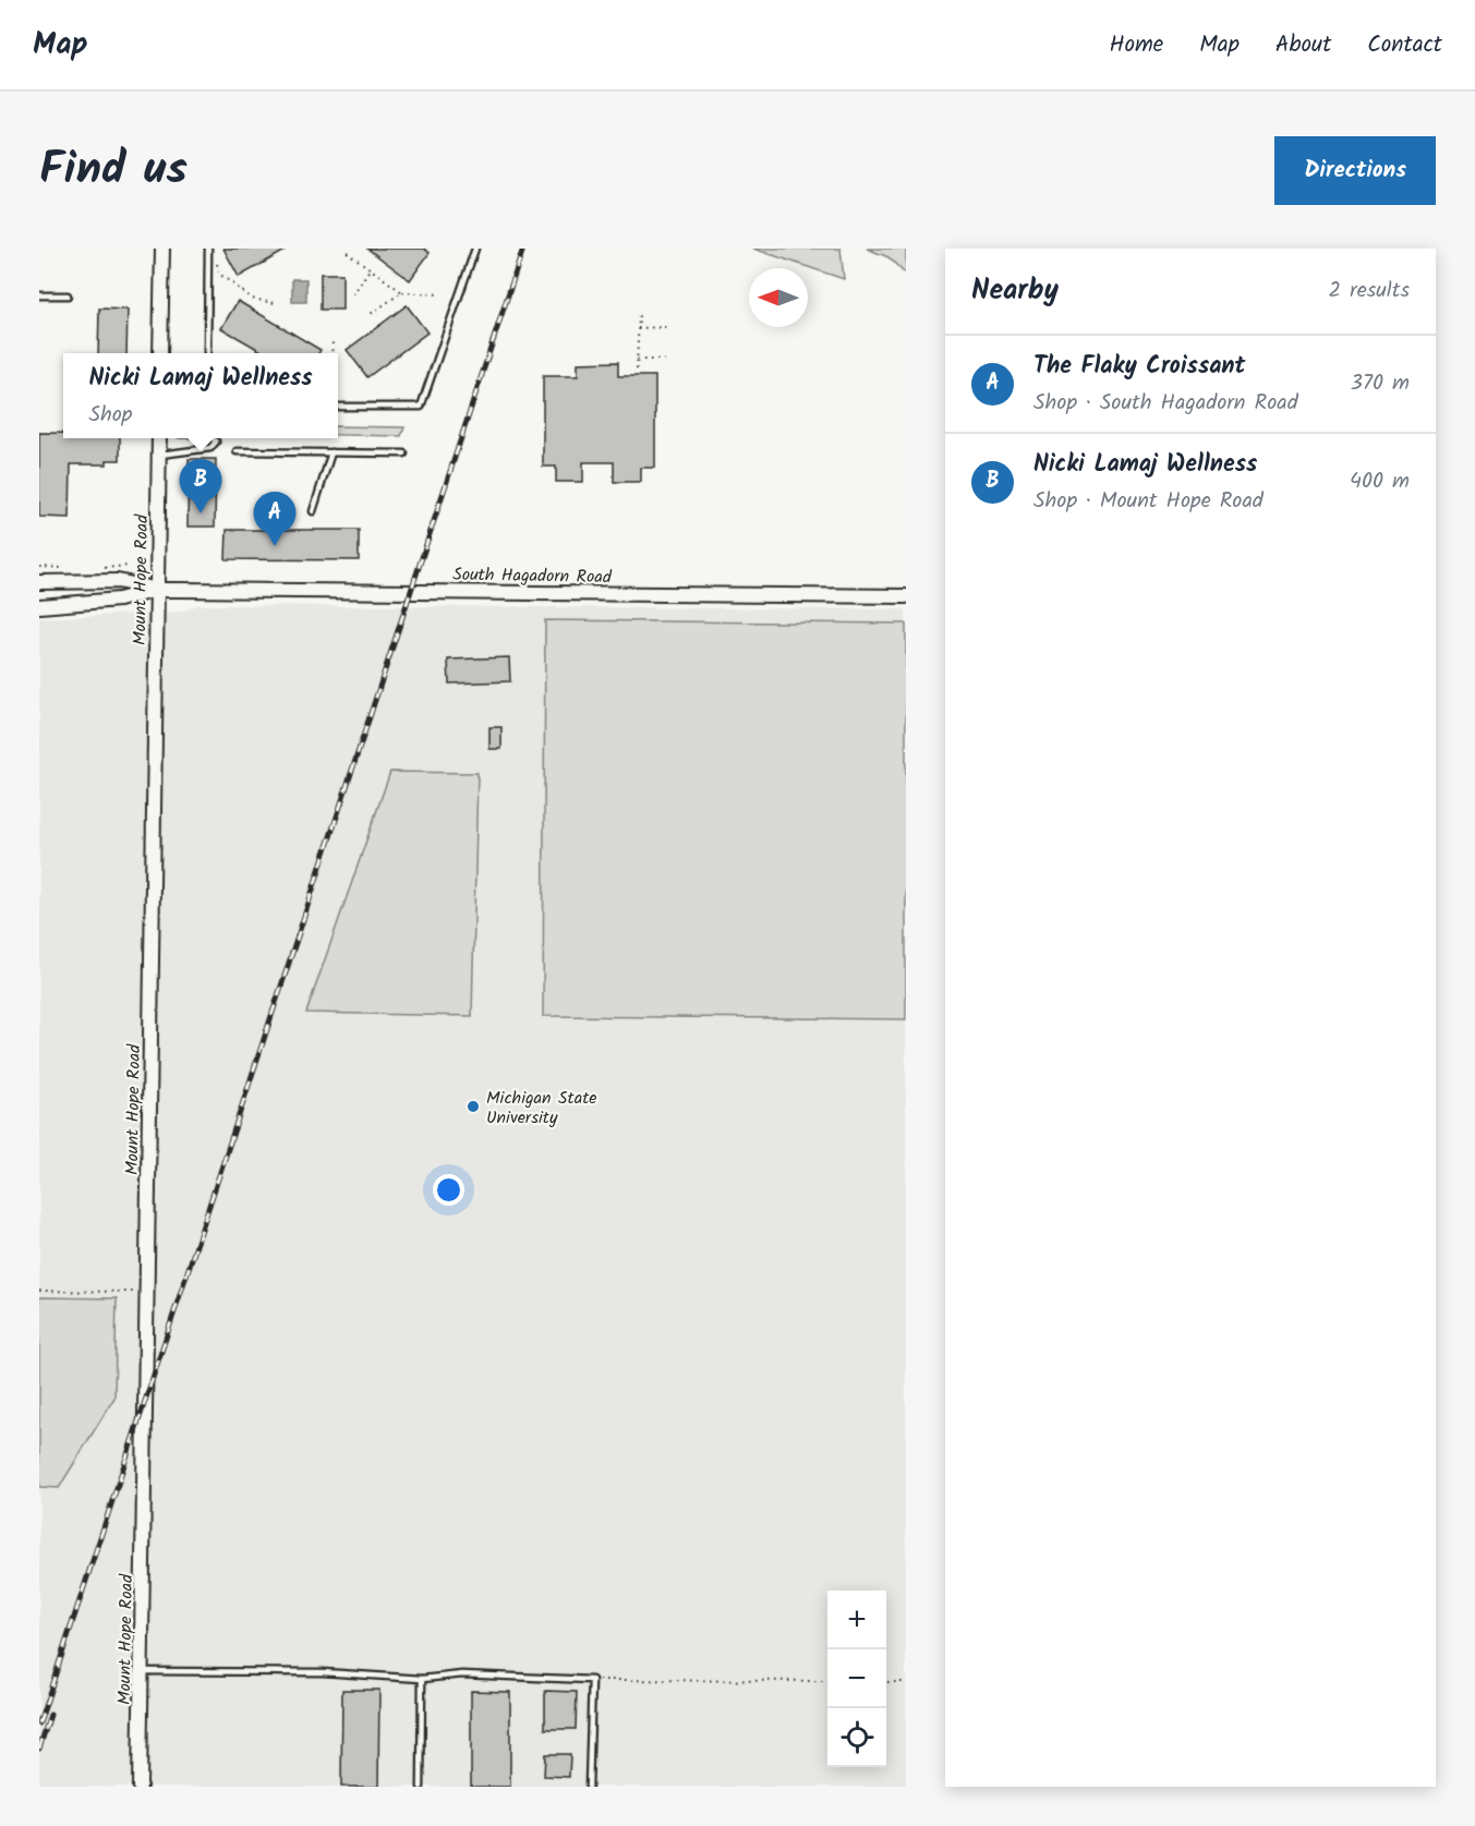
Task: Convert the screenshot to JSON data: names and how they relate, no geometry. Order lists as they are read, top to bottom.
{
  "streets": {
    "street": ["South Hagadorn Road", "Mount Hope Road"]
  },
  "crossings": [
    ["South Hagadorn Road", "Mount Hope Road"]
  ],
  "places": ["Michigan State University"],
  "north": "left",
  "page": {
    "header": "Map",
    "nav": [
      "Home",
      "Map",
      "About",
      "Contact"
    ],
    "title": "Find us",
    "buttons": "Directions",
    "heading": ["Nearby", "2 results"],
    "list": [
      {
        "mark": "A",
        "name": "The Flaky Croissant",
        "note": "Shop · South Hagadorn Road",
        "value": "370 m"
      },
      {
        "mark": "B",
        "name": "Nicki Lamaj Wellness",
        "note": "Shop · Mount Hope Road",
        "value": "400 m"
      }
    ],
    "popup": ["Nicki Lamaj Wellness", "Shop"],
    "pins": ["B", "A"],
    "map_buttons": ["+", "−"]
  }
}
